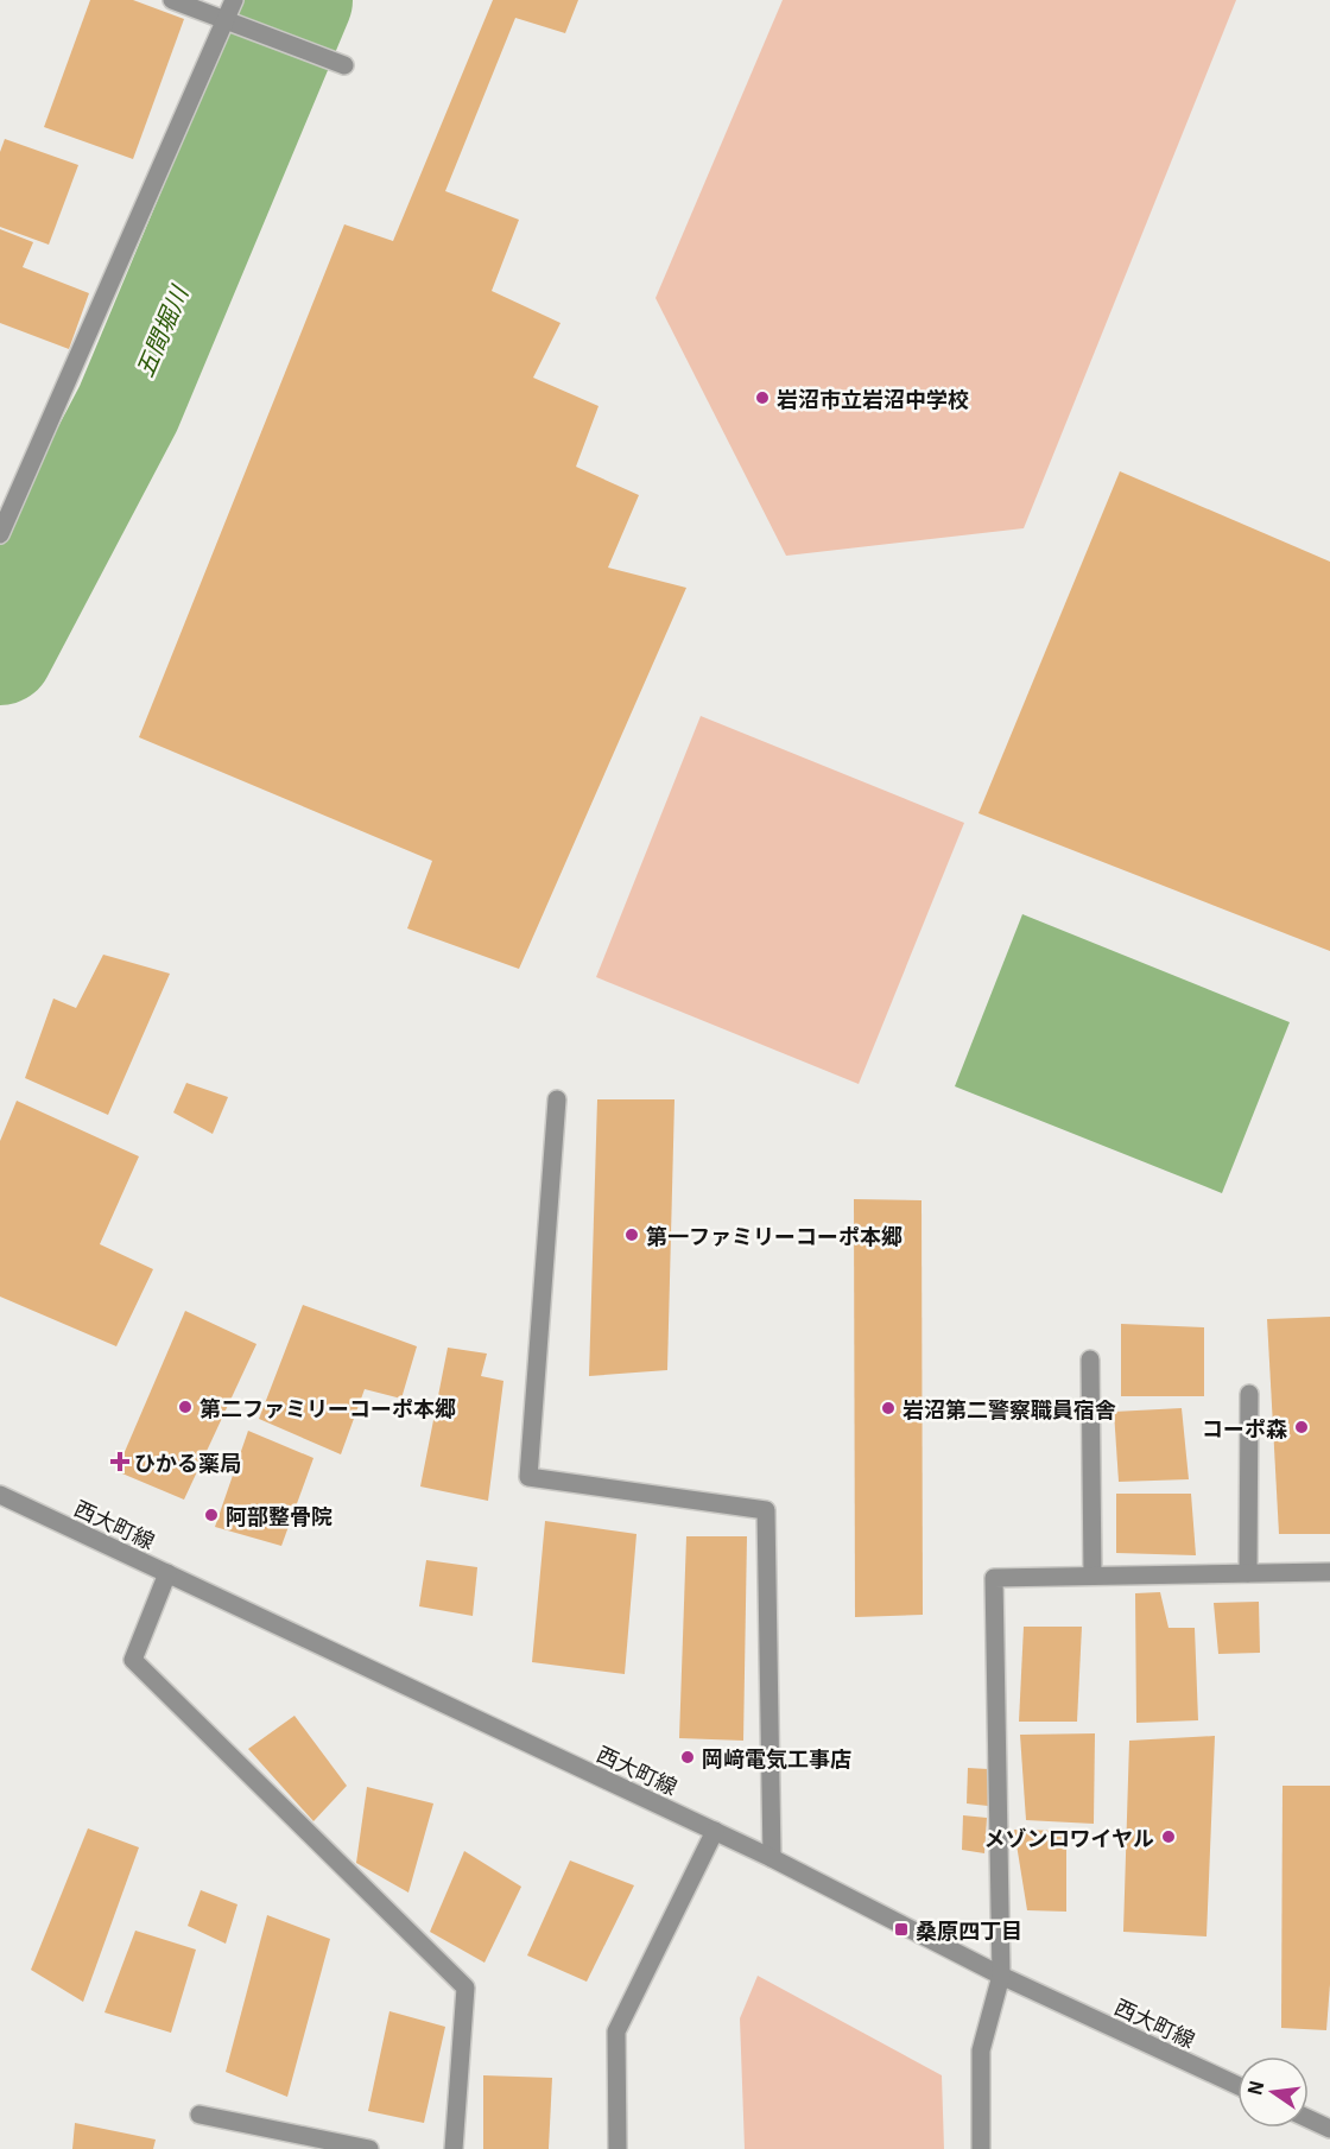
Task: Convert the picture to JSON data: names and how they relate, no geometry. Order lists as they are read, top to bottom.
{
  "streets": {
    "street": ["西大町線"]
  },
  "water": ["五間堀川"],
  "places": {
    "other": [
      "岩沼市立岩沼中学校",
      "第一ファミリーコーポ本郷",
      "第二ファミリーコーポ本郷",
      "岩沼第二警察職員宿舎",
      "コーポ森",
      "阿部整骨院",
      "岡﨑電気工事店",
      "メゾンロワイヤル"
    ],
    "health": ["ひかる薬局"],
    "transit": ["桑原四丁目"]
  },
  "north": "left"
}
